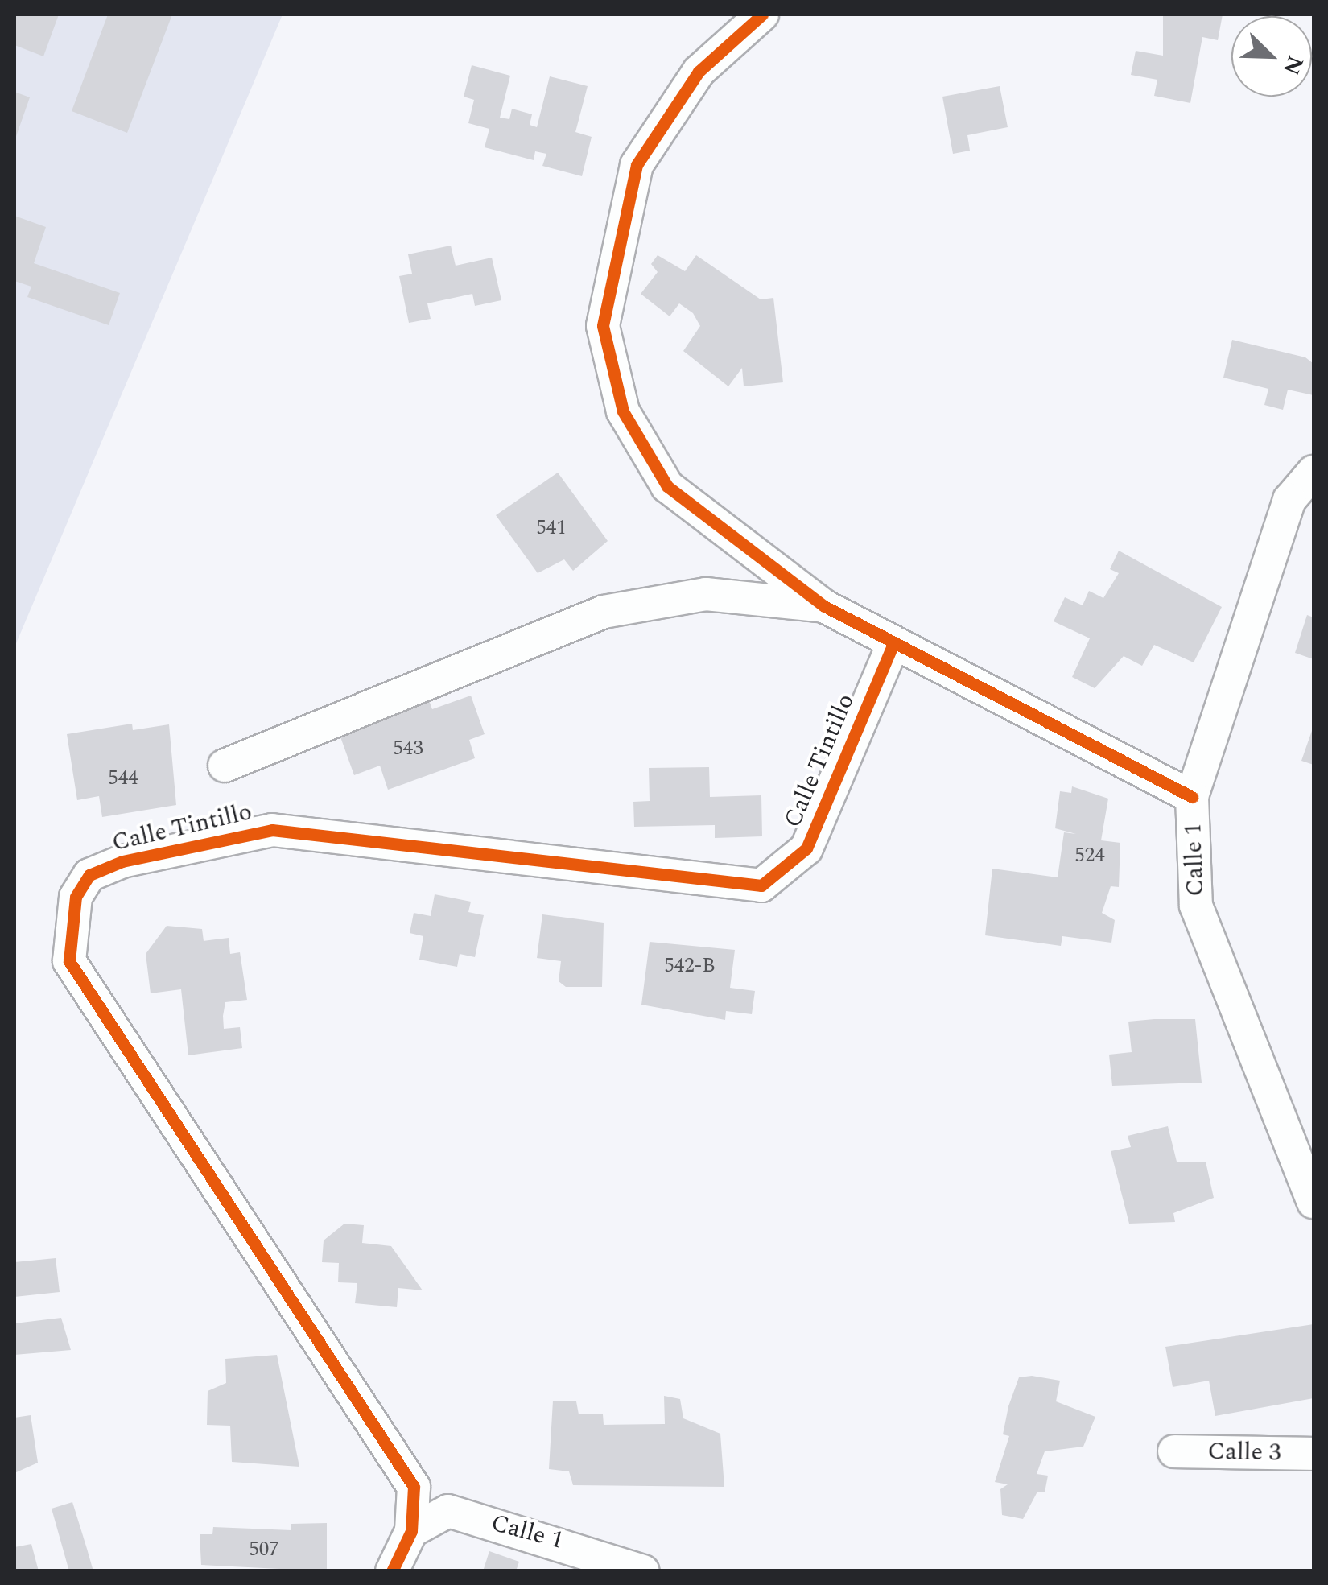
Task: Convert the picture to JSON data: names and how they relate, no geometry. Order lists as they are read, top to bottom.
{
  "streets": {
    "street": ["Calle Tintillo", "Calle 1", "Calle 3"]
  },
  "crossings": [
    ["Calle Tintillo", "Calle 1"]
  ],
  "house_numbers": [
    "541",
    "543",
    "544",
    "524",
    "542-B",
    "507"
  ],
  "north": "bottom right"
}
